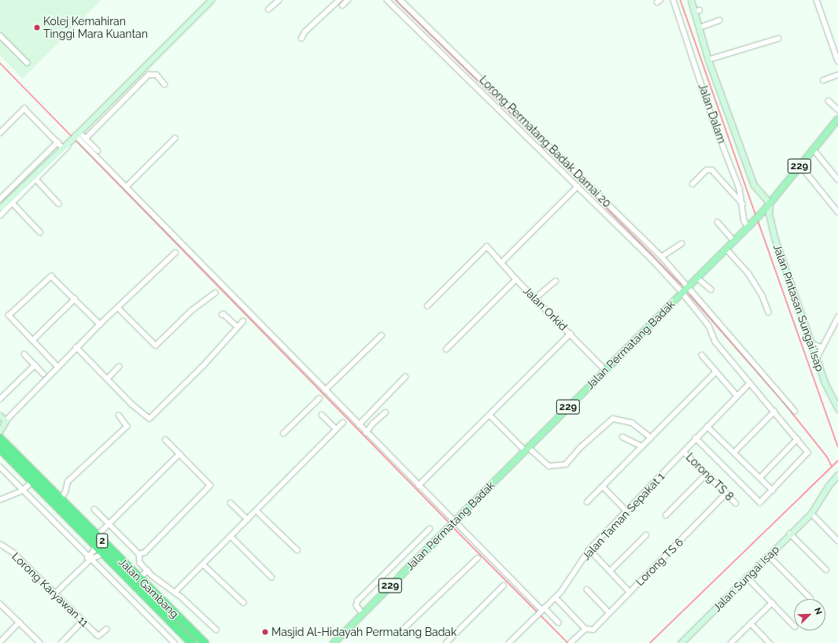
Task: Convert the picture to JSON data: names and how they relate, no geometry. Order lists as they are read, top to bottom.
{
  "streets": {
    "highway": ["2", "Jalan Gambang"],
    "main road": ["229", "Jalan Permatang Badak"],
    "street": [
      "Jalan Dalam",
      "Lorong Permatang Badak Damai 20",
      "Jalan Pintasan Sungai Isap",
      "Jalan Orkid",
      "Lorong TS 8",
      "Jalan Taman Sepakat 1",
      "Lorong TS 6",
      "Jalan Sungai Isap",
      "Lorong Karyawan 11"
    ]
  },
  "crossings": [
    ["Jalan Dalam", "Jalan Permatang Badak"],
    ["Lorong Permatang Badak Damai 20", "Jalan Permatang Badak"],
    ["Jalan Pintasan Sungai Isap", "Jalan Permatang Badak"],
    ["Jalan Orkid", "Jalan Permatang Badak"],
    ["Lorong TS 8", "Jalan Taman Sepakat 1"],
    ["Lorong TS 8", "Lorong TS 6"]
  ],
  "places": ["Kolej Kemahiran Tinggi Mara Kuantan", "Masjid Al-Hidayah Permatang Badak"],
  "north": "top right"
}
